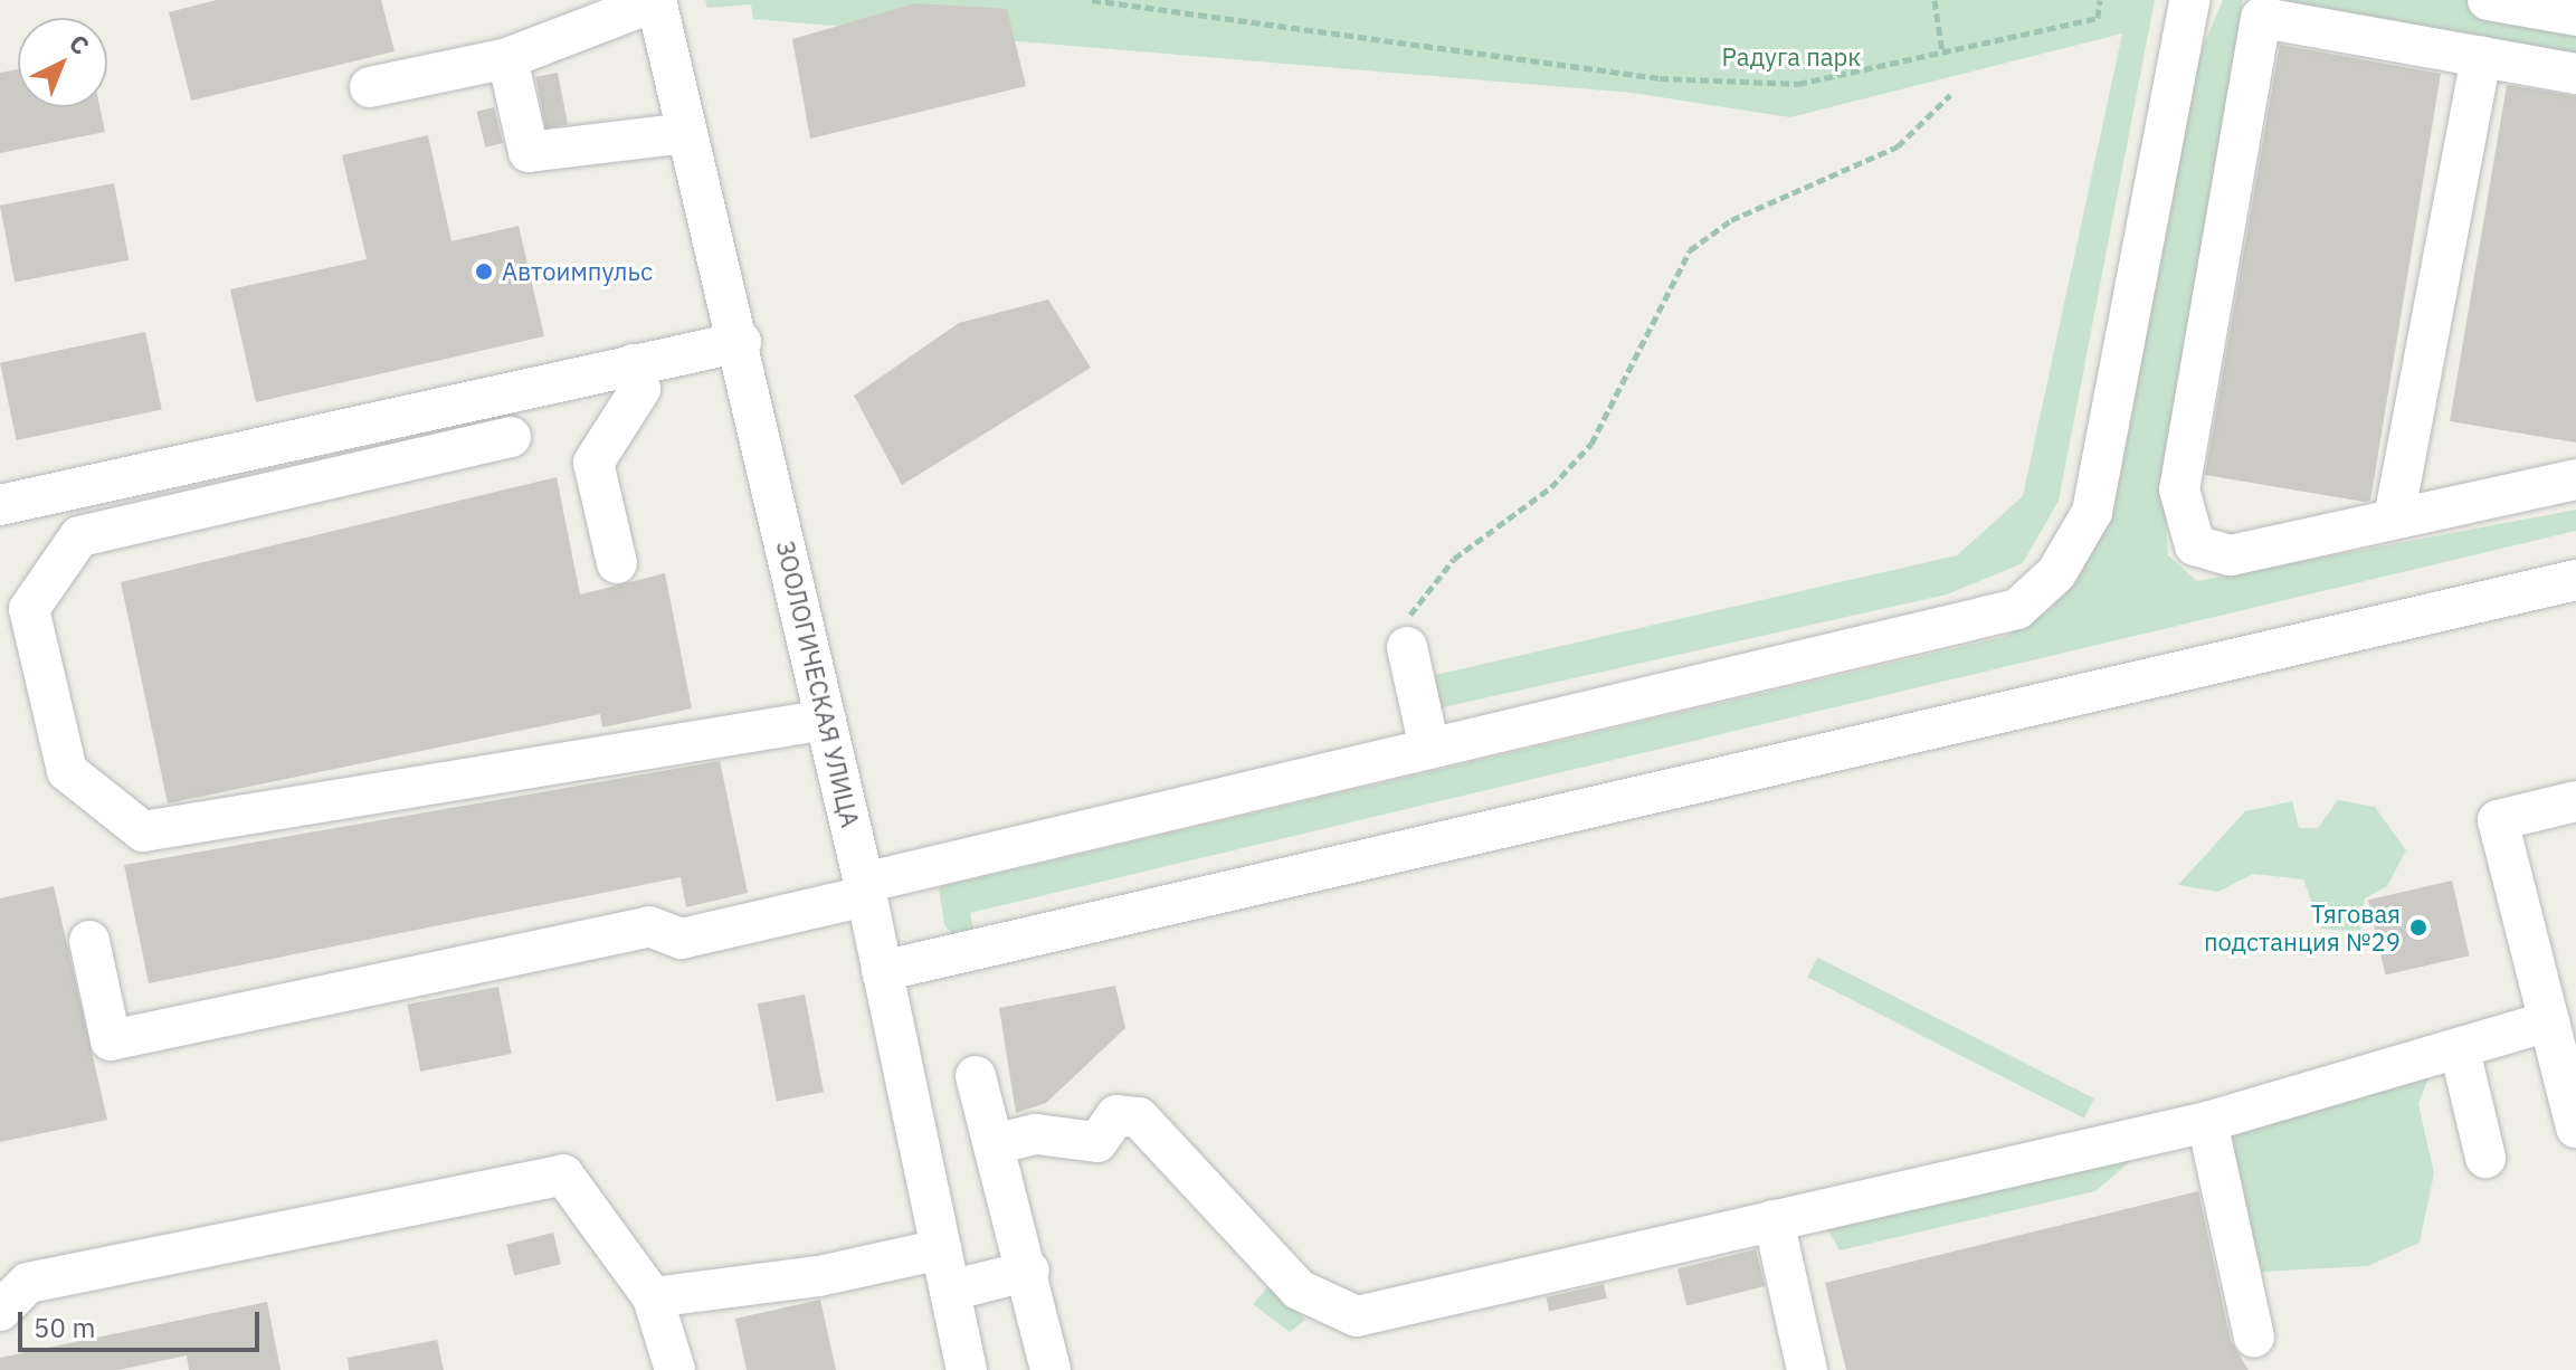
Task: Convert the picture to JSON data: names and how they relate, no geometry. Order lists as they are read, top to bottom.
{
  "streets": {
    "street": ["ЗООЛОГИЧЕСКАЯ УЛИЦА"]
  },
  "parks": ["Радуга парк"],
  "places": ["Автоимпульс", "Тяговая подстанция №29"],
  "scale_bar": "50 m",
  "north": "top right"
}
